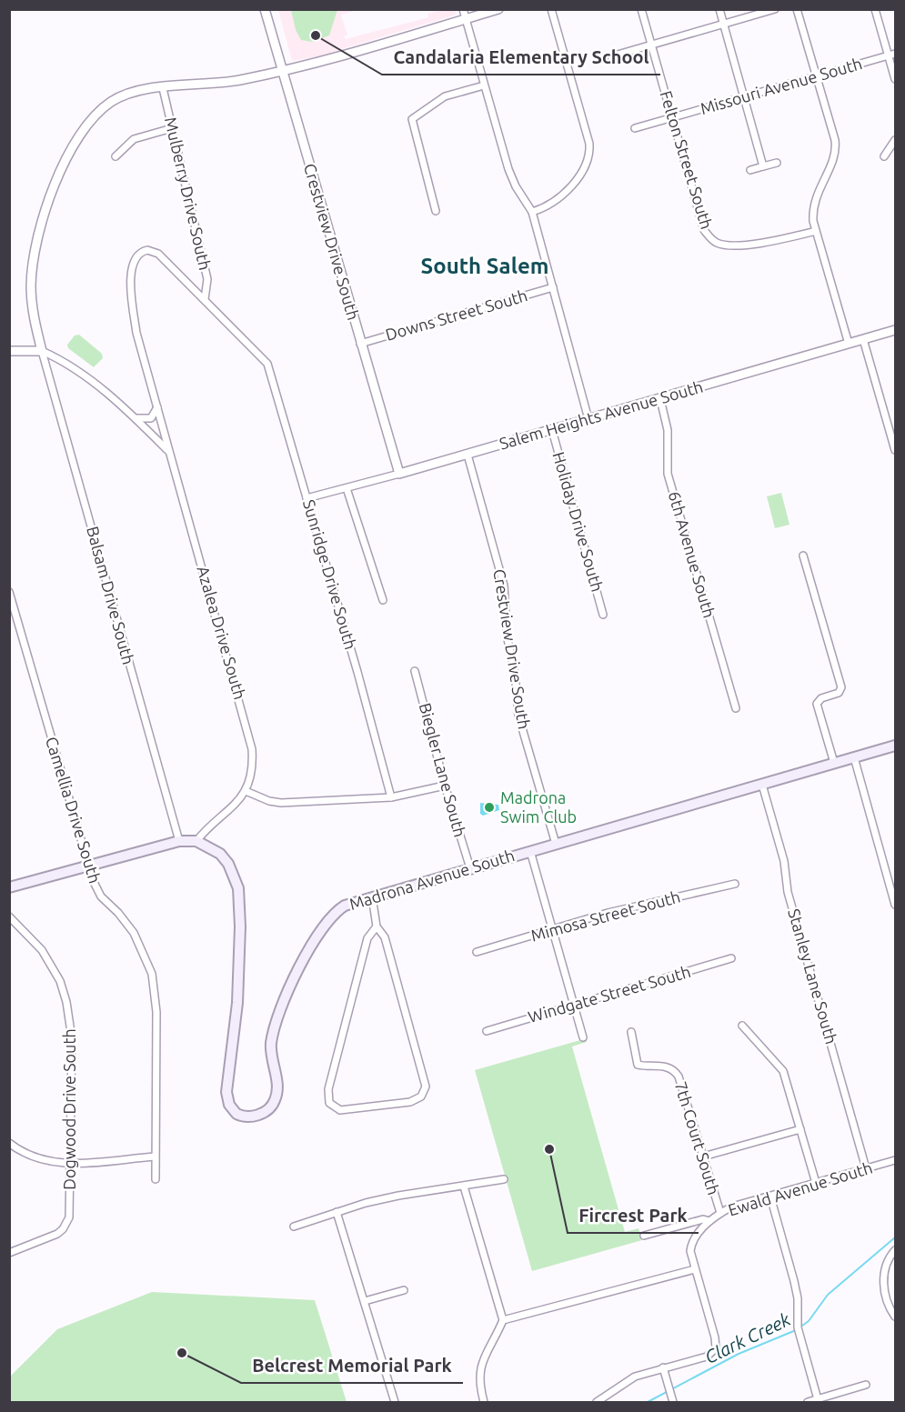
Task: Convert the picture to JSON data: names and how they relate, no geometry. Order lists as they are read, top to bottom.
{
  "streets": {
    "main road": ["Madrona Avenue South"],
    "street": [
      "Missouri Avenue South",
      "Felton Street South",
      "Mulberry Drive South",
      "Crestview Drive South",
      "Downs Street South",
      "Salem Heights Avenue South",
      "Holiday Drive South",
      "6th Avenue South",
      "Sunridge Drive South",
      "Balsam Drive South",
      "Azalea Drive South",
      "Biegler Lane South",
      "Camellia Drive South",
      "Mimosa Street South",
      "Stanley Lane South",
      "Windgate Street South",
      "Dogwood Drive South",
      "7th Court South",
      "Ewald Avenue South"
    ]
  },
  "crossings": [
    ["Missouri Avenue South", "Felton Street South"],
    ["Mulberry Drive South", "Sunridge Drive South"],
    ["Crestview Drive South", "Downs Street South"],
    ["Crestview Drive South", "Salem Heights Avenue South"],
    ["Crestview Drive South", "Madrona Avenue South"],
    ["Salem Heights Avenue South", "Holiday Drive South"],
    ["Salem Heights Avenue South", "6th Avenue South"],
    ["Salem Heights Avenue South", "Sunridge Drive South"],
    ["Sunridge Drive South", "Azalea Drive South"],
    ["Azalea Drive South", "Madrona Avenue South"],
    ["Biegler Lane South", "Madrona Avenue South"],
    ["Madrona Avenue South", "Stanley Lane South"],
    ["Stanley Lane South", "Ewald Avenue South"],
    ["7th Court South", "Ewald Avenue South"]
  ],
  "districts": ["South Salem"],
  "water": ["Clark Creek"],
  "places": [
    "Candalaria Elementary School",
    "Madrona Swim Club",
    "Fircrest Park",
    "Belcrest Memorial Park"
  ]
}
